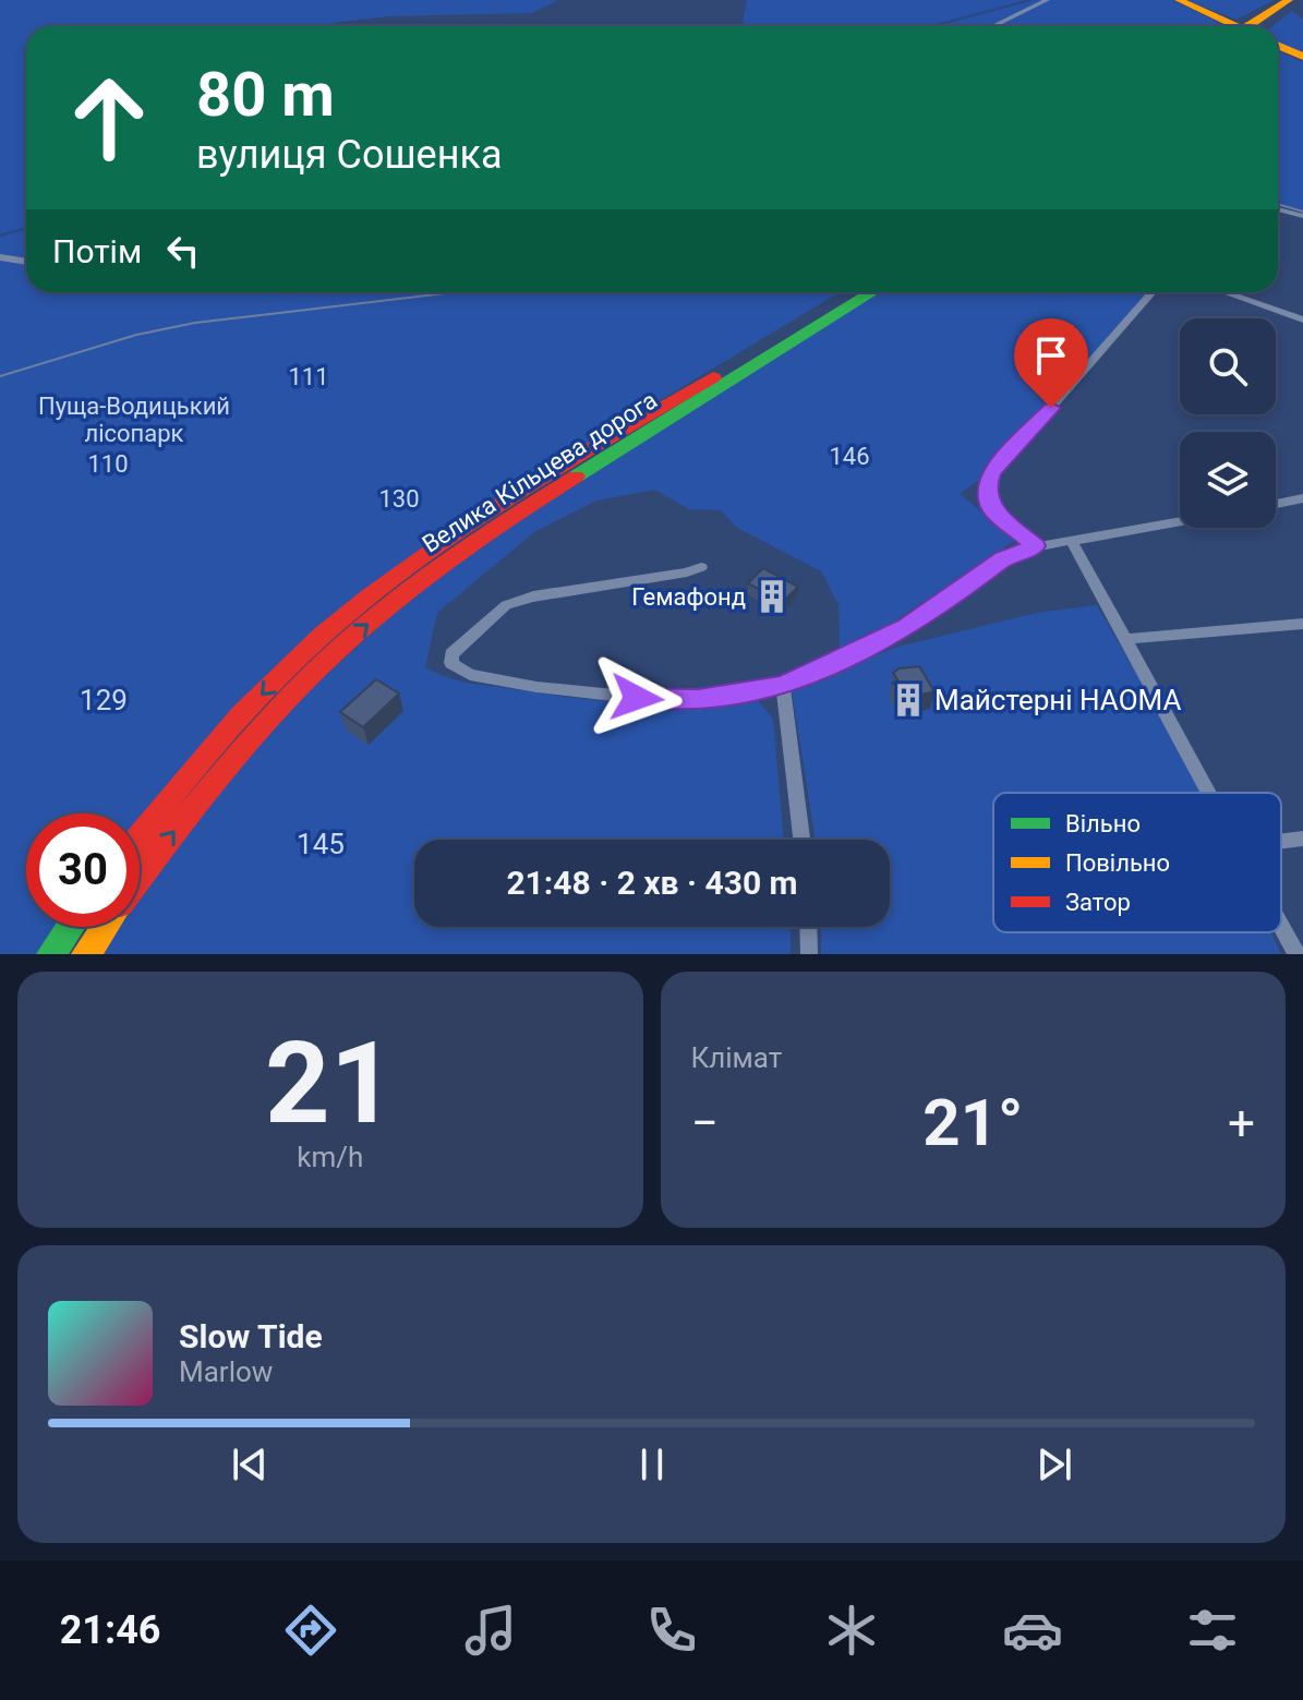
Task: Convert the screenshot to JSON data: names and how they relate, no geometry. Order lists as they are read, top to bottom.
{
  "streets": {
    "main road": ["Велика Кільцева дорога"]
  },
  "parks": [
    "111",
    "Пуща-Водицький лісопарк",
    "146",
    "110",
    "130",
    "129",
    "145"
  ],
  "places": {
    "building": ["Гемафонд", "Майстерні НАОМА"]
  },
  "legend": ["Вільно", "Повільно", "Затор"],
  "page": {
    "turn": ["80 m", "вулиця Сошенка"],
    "then": "Потім",
    "limit": "30",
    "trip": "21:48 · 2 хв · 430 m",
    "tile": [
      ["21", "km/h"],
      "Клімат"
    ],
    "heat": ["−", "21°", "+"],
    "song": ["Slow Tide", "Marlow"],
    "tabs": "21:46"
  }
}
